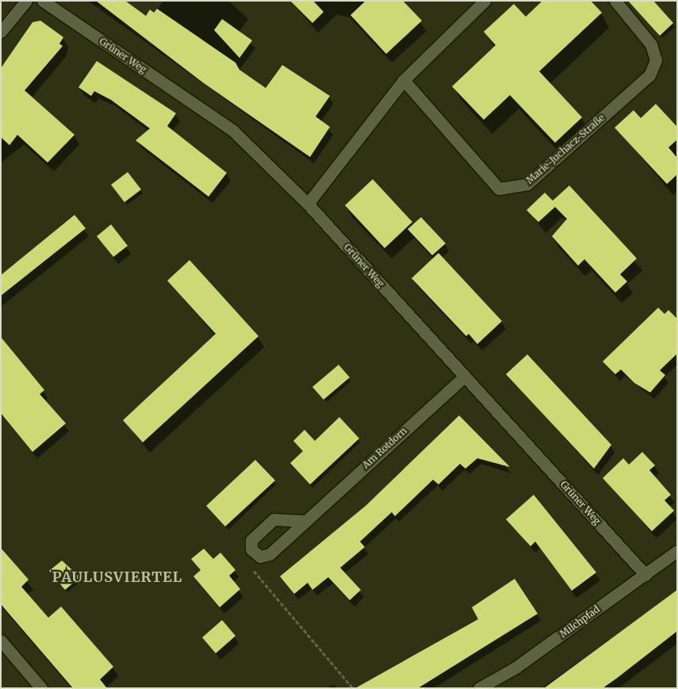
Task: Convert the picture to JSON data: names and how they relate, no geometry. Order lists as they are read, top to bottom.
{
  "streets": {
    "street": [
      "Grüner Weg",
      "Marie-Juchacz-Straße",
      "Am Rotdorn",
      "Milchpfad"
    ]
  },
  "crossings": [
    ["Grüner Weg", "Am Rotdorn"],
    ["Grüner Weg", "Milchpfad"]
  ],
  "districts": ["PAULUSVIERTEL"]
}
